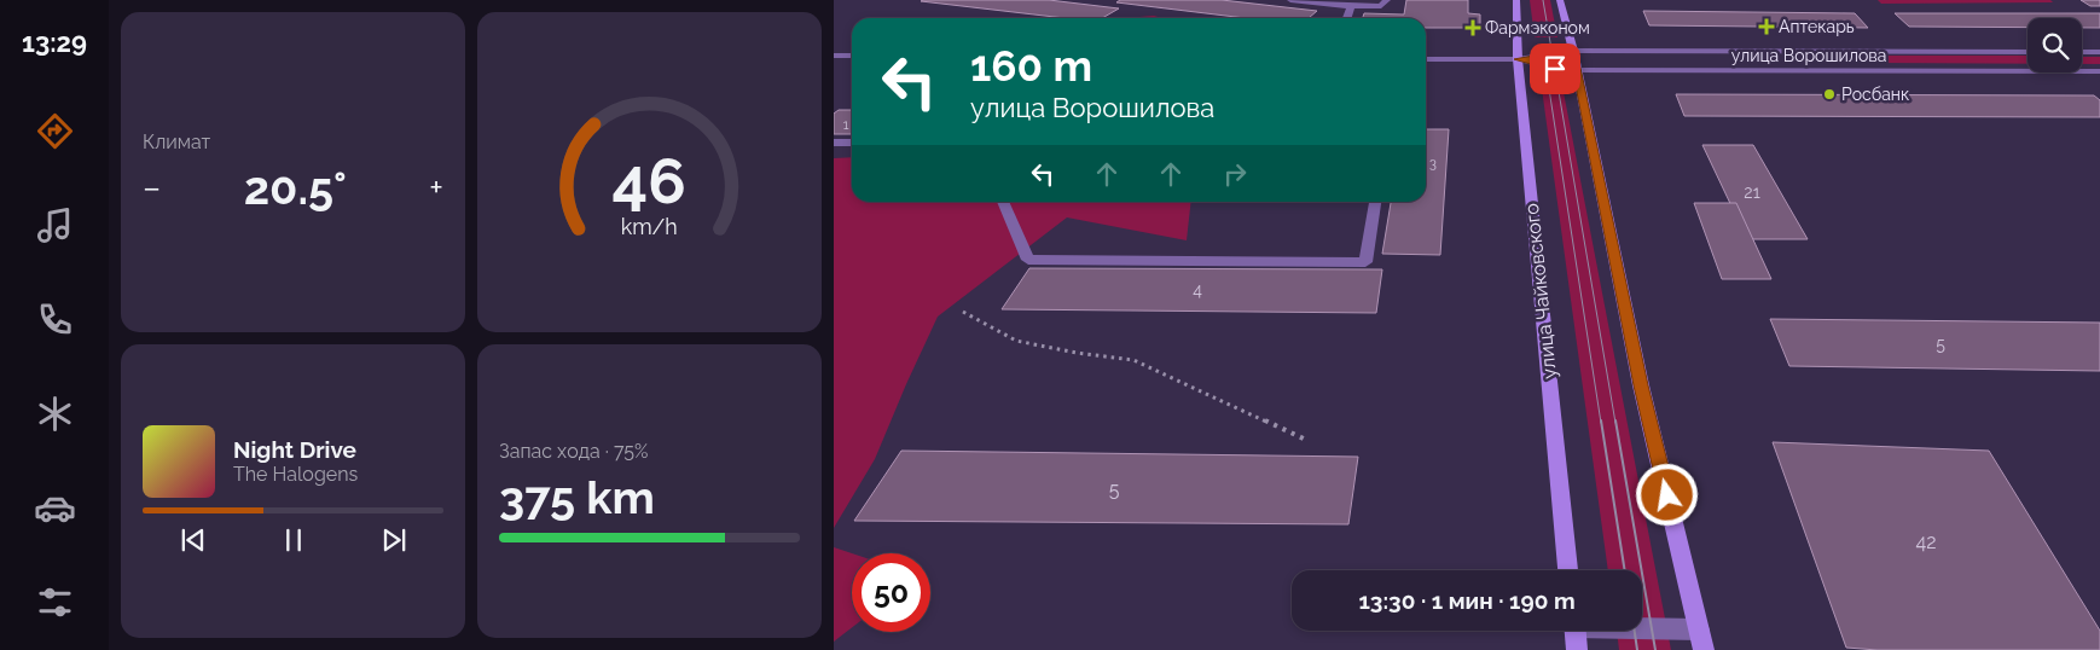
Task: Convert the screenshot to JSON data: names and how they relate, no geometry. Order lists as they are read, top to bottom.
{
  "streets": {
    "main road": ["улица Чайковского"],
    "street": ["улица Ворошилова"]
  },
  "crossings": [
    ["улица Ворошилова", "улица Чайковского"]
  ],
  "places": {
    "health": ["Аптекарь", "Фармэконом"],
    "other": ["Росбанк"]
  },
  "house_numbers": [
    "1",
    "3",
    "21",
    "4",
    "5",
    "5",
    "42"
  ],
  "page": {
    "tabs": "13:29",
    "tile": [
      "Климат",
      ["Запас хода · 75%", "375 km"]
    ],
    "turn": ["160 m", "улица Ворошилова"],
    "heat": ["−", "20.5°", "+"],
    "song": ["Night Drive", "The Halogens"],
    "limit": "50",
    "trip": "13:30 · 1 мин · 190 m",
    "gauge": ["46", "km/h"]
  }
}
